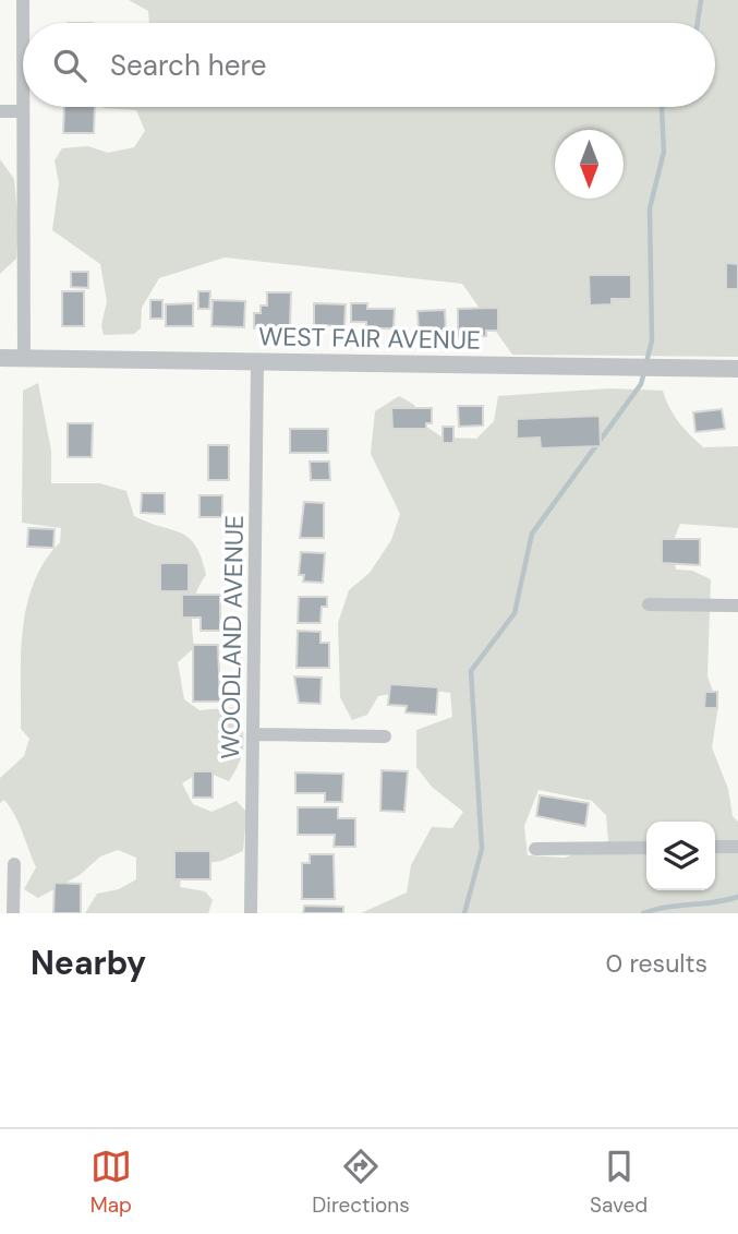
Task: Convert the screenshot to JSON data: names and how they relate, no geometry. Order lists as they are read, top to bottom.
{
  "streets": {
    "street": ["WEST FAIR AVENUE", "WOODLAND AVENUE"]
  },
  "crossings": [
    ["WEST FAIR AVENUE", "WOODLAND AVENUE"]
  ],
  "north": "bottom",
  "page": {
    "search": "Search here",
    "heading": ["Nearby", "0 results"],
    "nav": ["Map", "Directions", "Saved"]
  }
}
